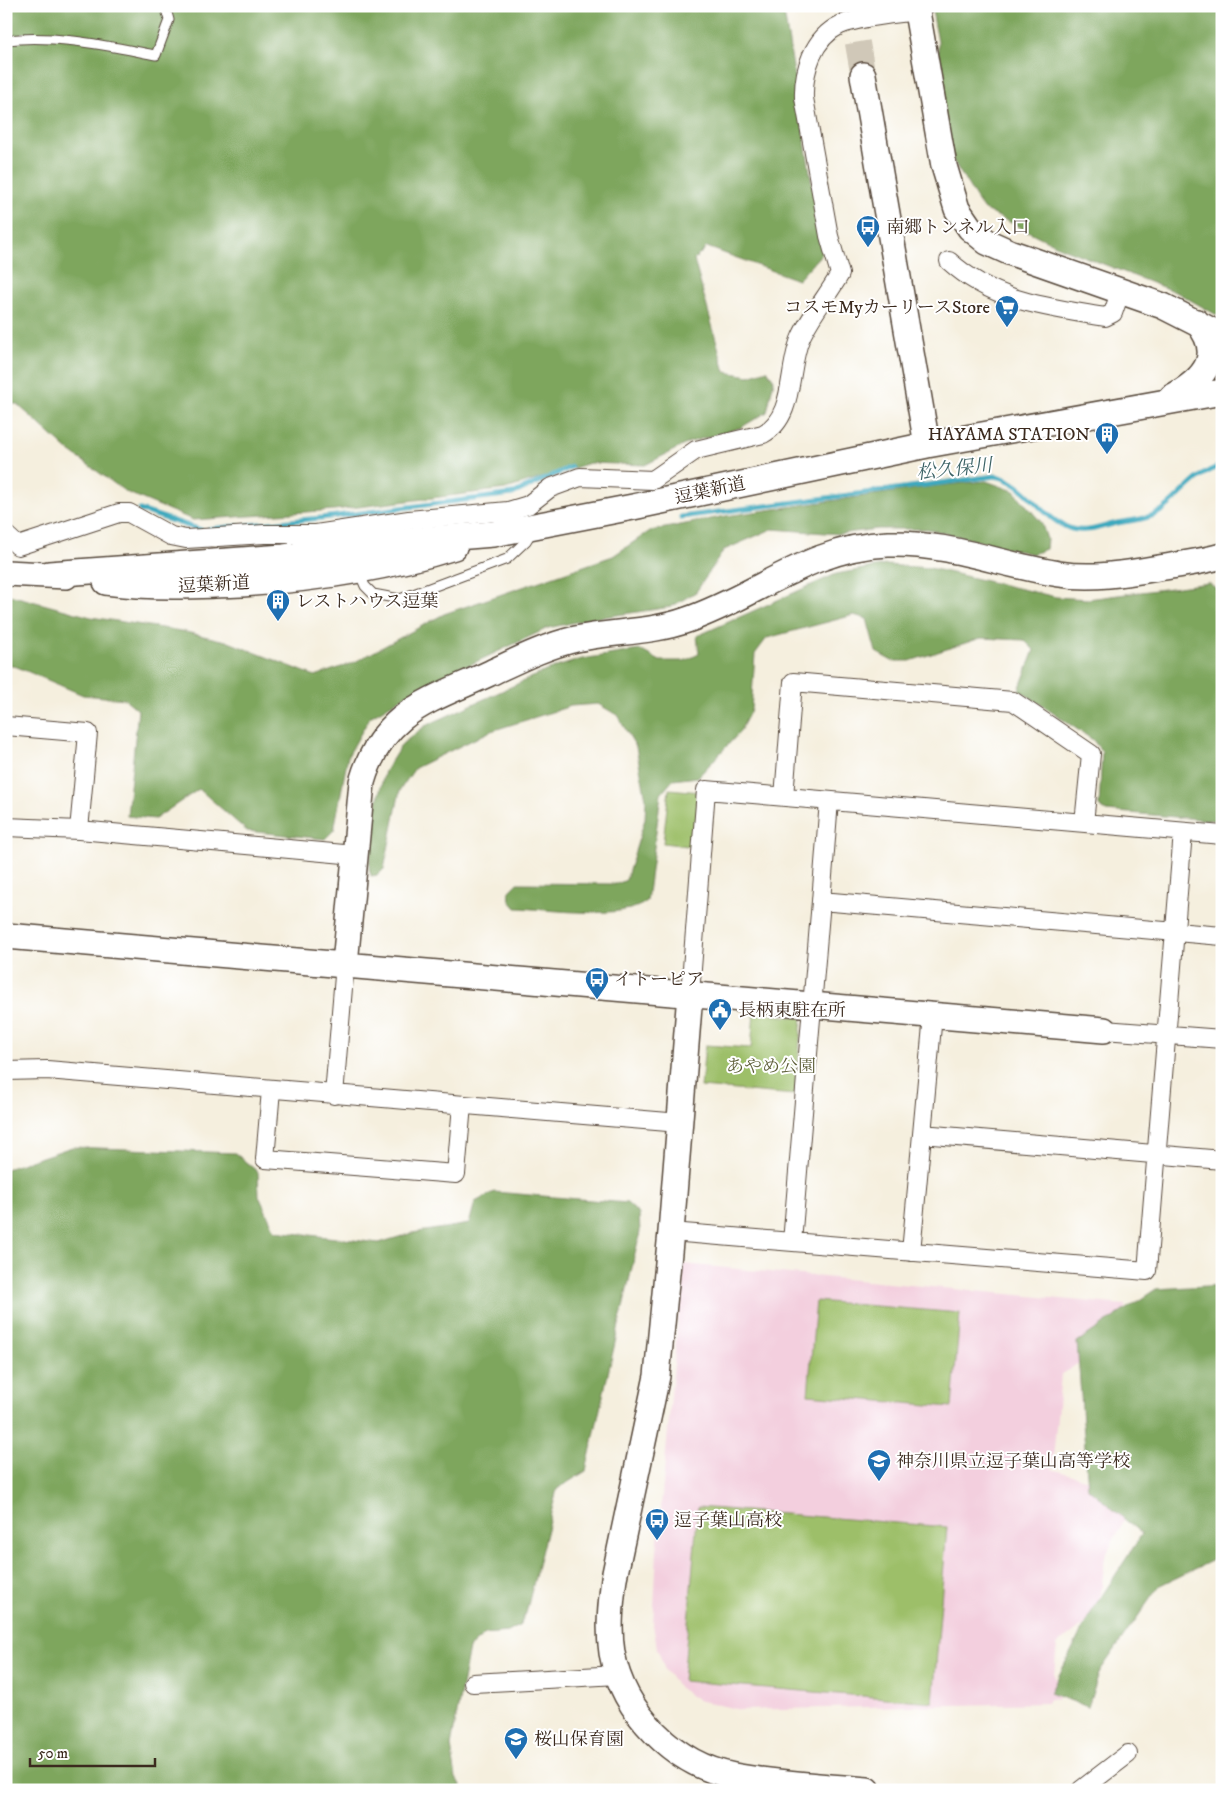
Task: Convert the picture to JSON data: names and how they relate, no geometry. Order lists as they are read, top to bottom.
{
  "streets": {
    "street": ["逗葉新道"]
  },
  "water": ["松久保川"],
  "parks": ["あやめ公園"],
  "places": {
    "bus stop": ["南郷トンネル入口", "イトーピア", "逗子葉山高校"],
    "supermarket": ["コスモMyカーリースStore"],
    "building": ["HAYAMA STATION", "レストハウス逗葉"],
    "public building": ["長柄東駐在所"],
    "school or university": ["神奈川県立逗子葉山高等学校", "桜山保育園"]
  },
  "scale_bar": "50 m"
}
